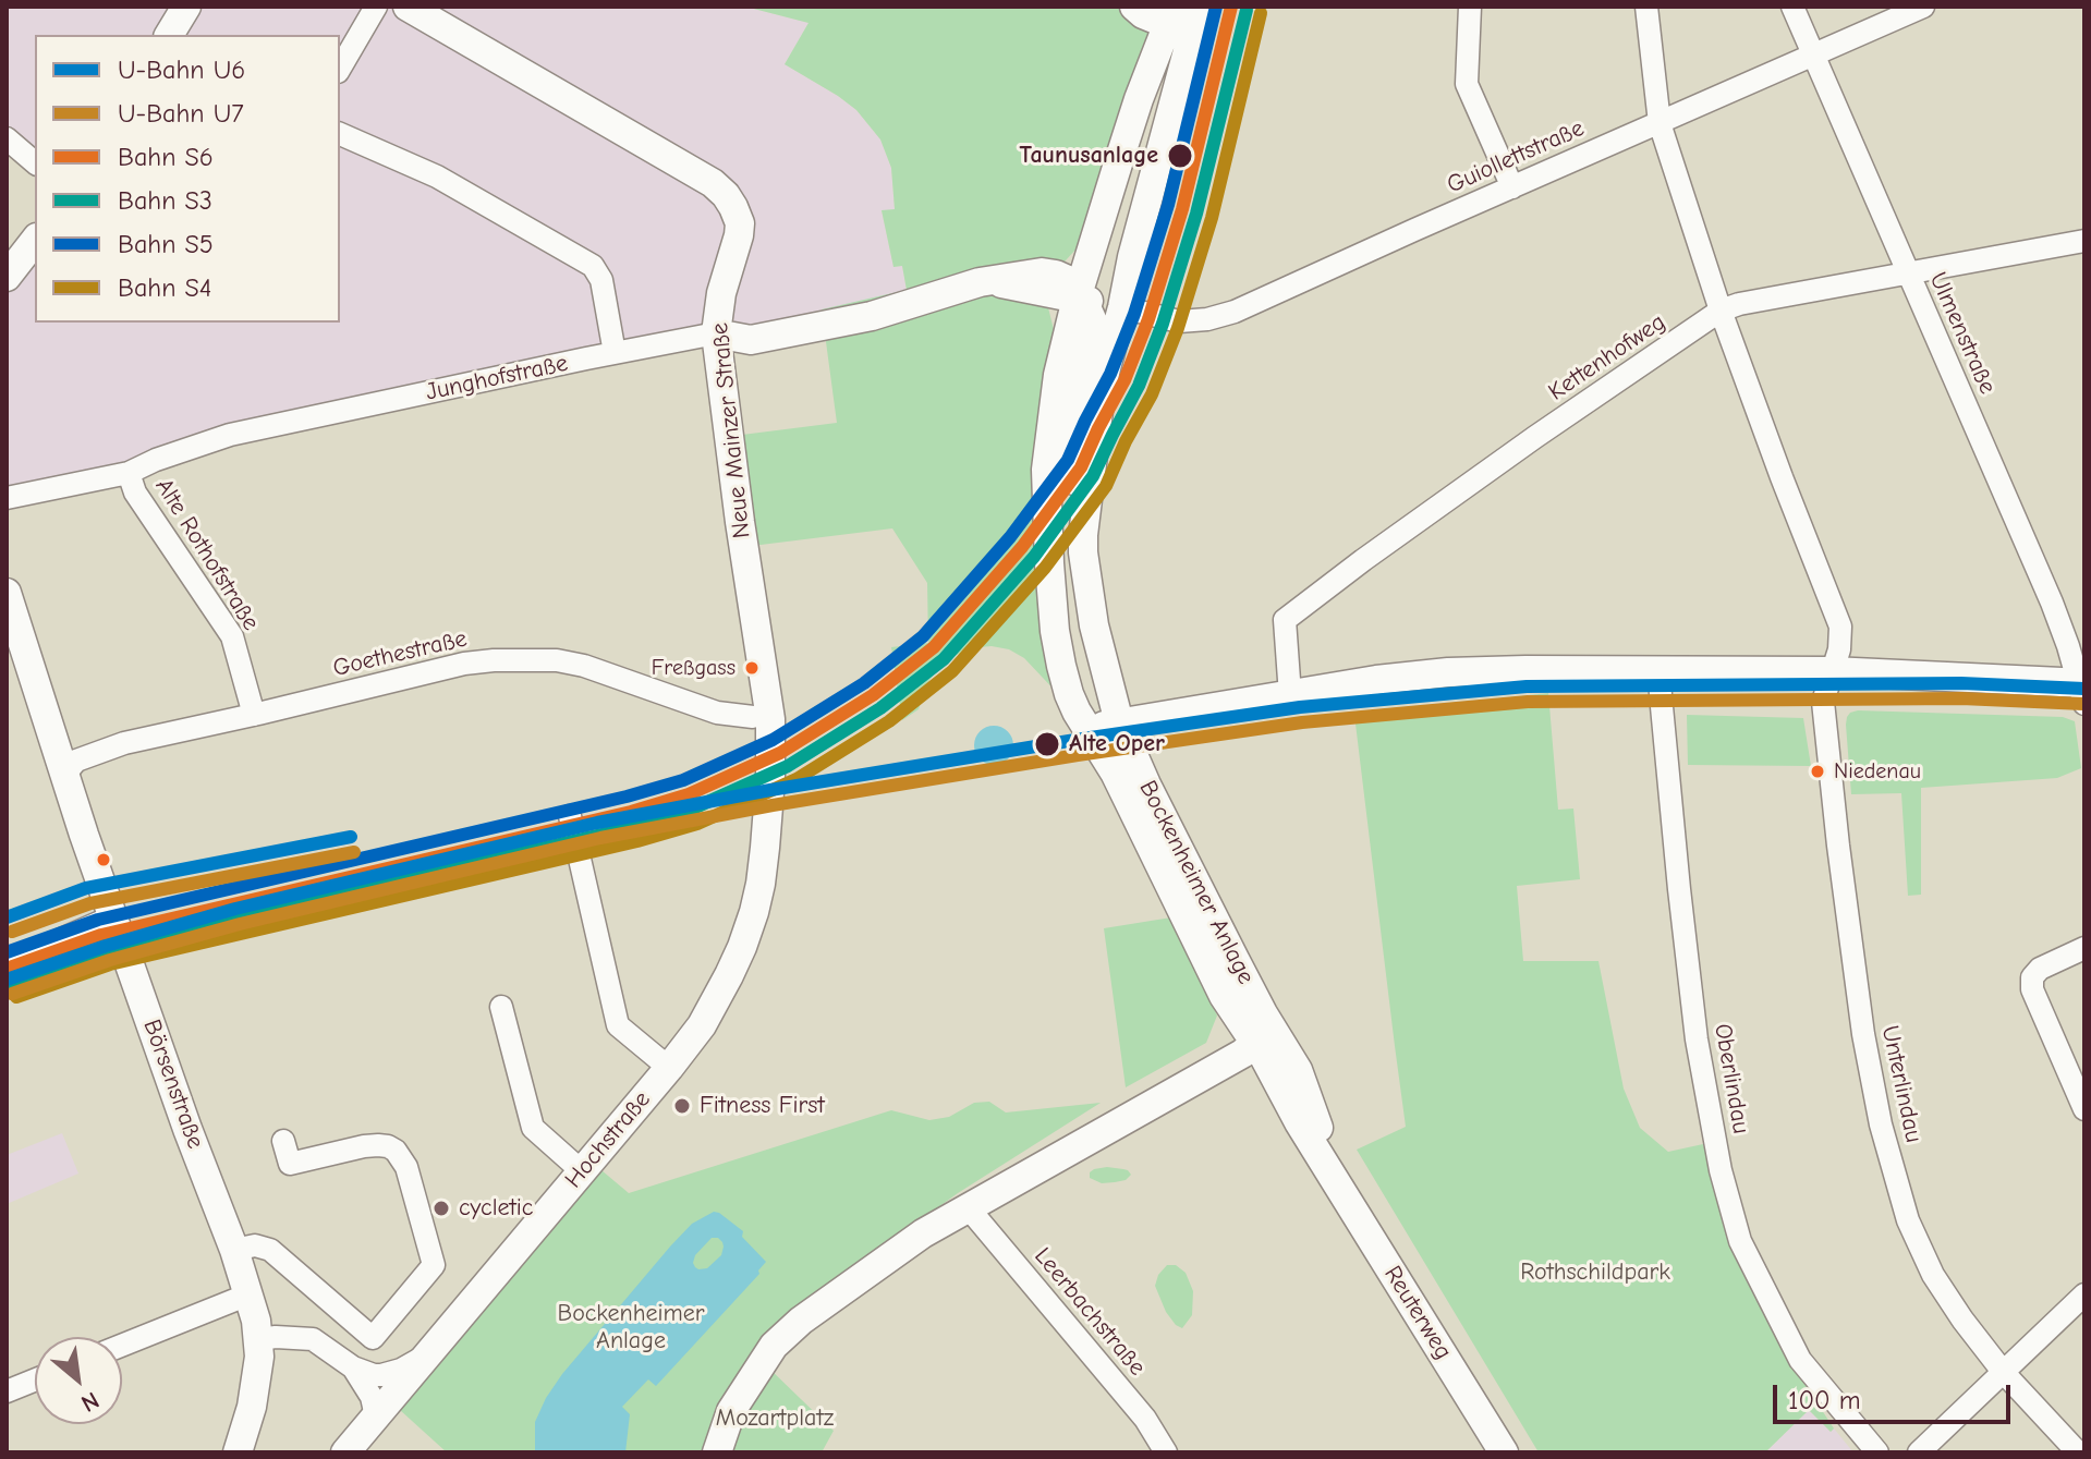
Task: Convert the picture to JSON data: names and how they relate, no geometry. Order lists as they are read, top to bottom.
{
  "streets": {
    "main road": [
      "Junghofstraße",
      "Neue Mainzer Straße",
      "Bockenheimer Anlage",
      "Börsenstraße",
      "Hochstraße",
      "Reuterweg"
    ],
    "street": [
      "Guiollettstraße",
      "Ulmenstraße",
      "Kettenhofweg",
      "Alte Rothofstraße",
      "Goethestraße",
      "Oberlindau",
      "Unterlindau",
      "Leerbachstraße"
    ]
  },
  "crossings": [
    ["Guiollettstraße", "Ulmenstraße"],
    ["Ulmenstraße", "Kettenhofweg"],
    ["Junghofstraße", "Neue Mainzer Straße"],
    ["Junghofstraße", "Alte Rothofstraße"],
    ["Neue Mainzer Straße", "Hochstraße"],
    ["Alte Rothofstraße", "Goethestraße"],
    ["Goethestraße", "Börsenstraße"],
    ["Bockenheimer Anlage", "Reuterweg"]
  ],
  "parks": ["Rothschildpark", "Bockenheimer Anlage", "Mozartplatz"],
  "places": [
    "Taunusanlage",
    "Freßgass",
    "Alte Oper",
    "Niedenau",
    "Fitness First",
    "cycletic"
  ],
  "lines": [
    "rail line S6",
    "rail line S5",
    "rail line S3",
    "rail line S4",
    "metro line U6",
    "metro line U7"
  ],
  "legend": [
    "U-Bahn U6",
    "U-Bahn U7",
    "Bahn S6",
    "Bahn S3",
    "Bahn S5",
    "Bahn S4"
  ],
  "scale_bar": "100 m",
  "north": "bottom right"
}
